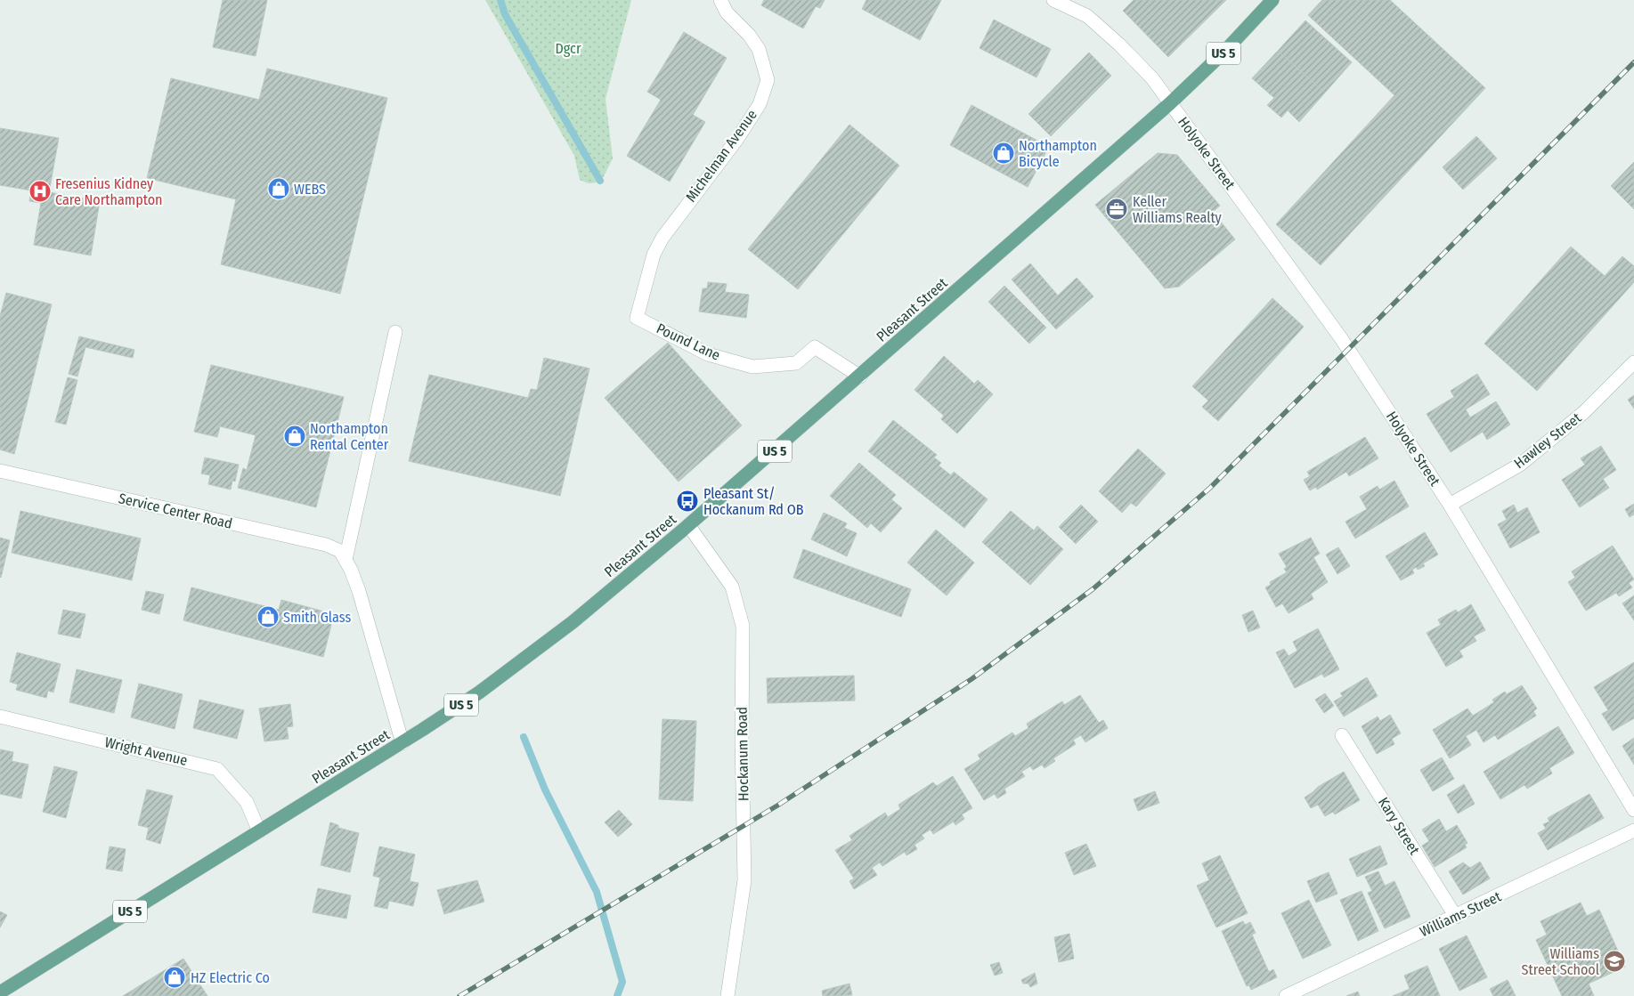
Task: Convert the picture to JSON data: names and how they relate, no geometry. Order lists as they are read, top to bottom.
{
  "streets": {
    "main road": ["US 5", "Pleasant Street"],
    "street": [
      "Holyoke Street",
      "Michelman Avenue",
      "Pound Lane",
      "Hawley Street",
      "Service Center Road",
      "Wright Avenue",
      "Hockanum Road",
      "Kary Street",
      "Williams Street"
    ]
  },
  "crossings": [
    ["Holyoke Street", "Pleasant Street"],
    ["Holyoke Street", "Hawley Street"],
    ["Michelman Avenue", "Pound Lane"],
    ["Pleasant Street", "Pound Lane"],
    ["Pleasant Street", "Service Center Road"],
    ["Pleasant Street", "Wright Avenue"],
    ["Pleasant Street", "Hockanum Road"],
    ["Kary Street", "Williams Street"]
  ],
  "parks": ["Dgcr"],
  "places": {
    "shop": [
      "Northampton Bicycle",
      "WEBS",
      "Northampton Rental Center",
      "Smith Glass",
      "HZ Electric Co"
    ],
    "hospital": ["Fresenius Kidney Care Northampton"],
    "office": ["Keller Williams Realty"],
    "bus stop": ["Pleasant St/ Hockanum Rd OB"],
    "school or university": ["Williams Street School"]
  }
}
